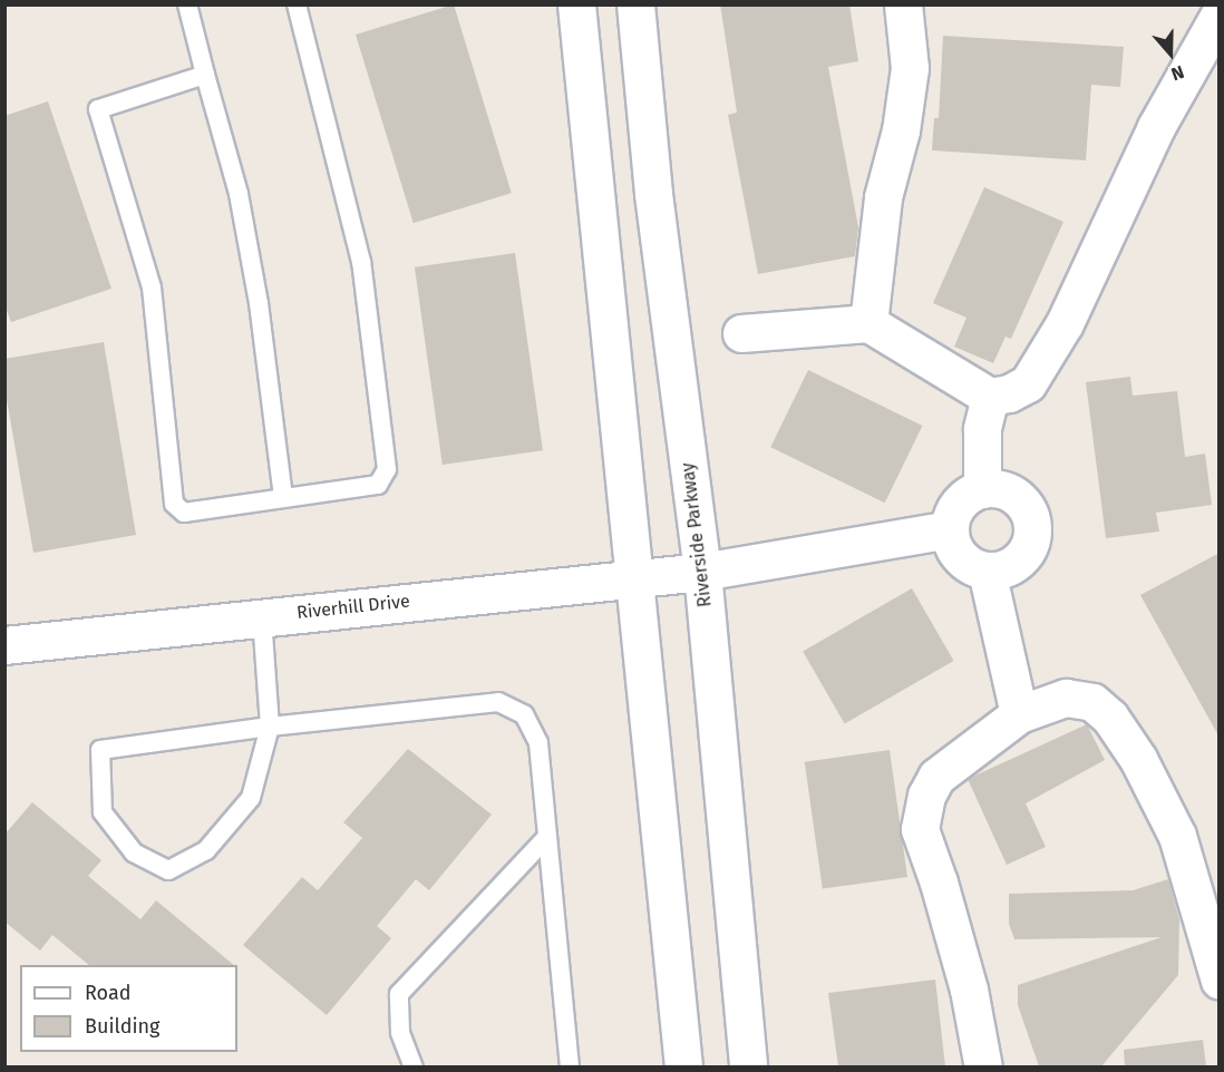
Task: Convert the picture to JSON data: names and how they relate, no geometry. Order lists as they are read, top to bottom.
{
  "streets": {
    "street": ["Riverside Parkway", "Riverhill Drive"]
  },
  "crossings": [
    ["Riverside Parkway", "Riverhill Drive"]
  ],
  "legend": ["Road", "Building"],
  "north": "bottom"
}
